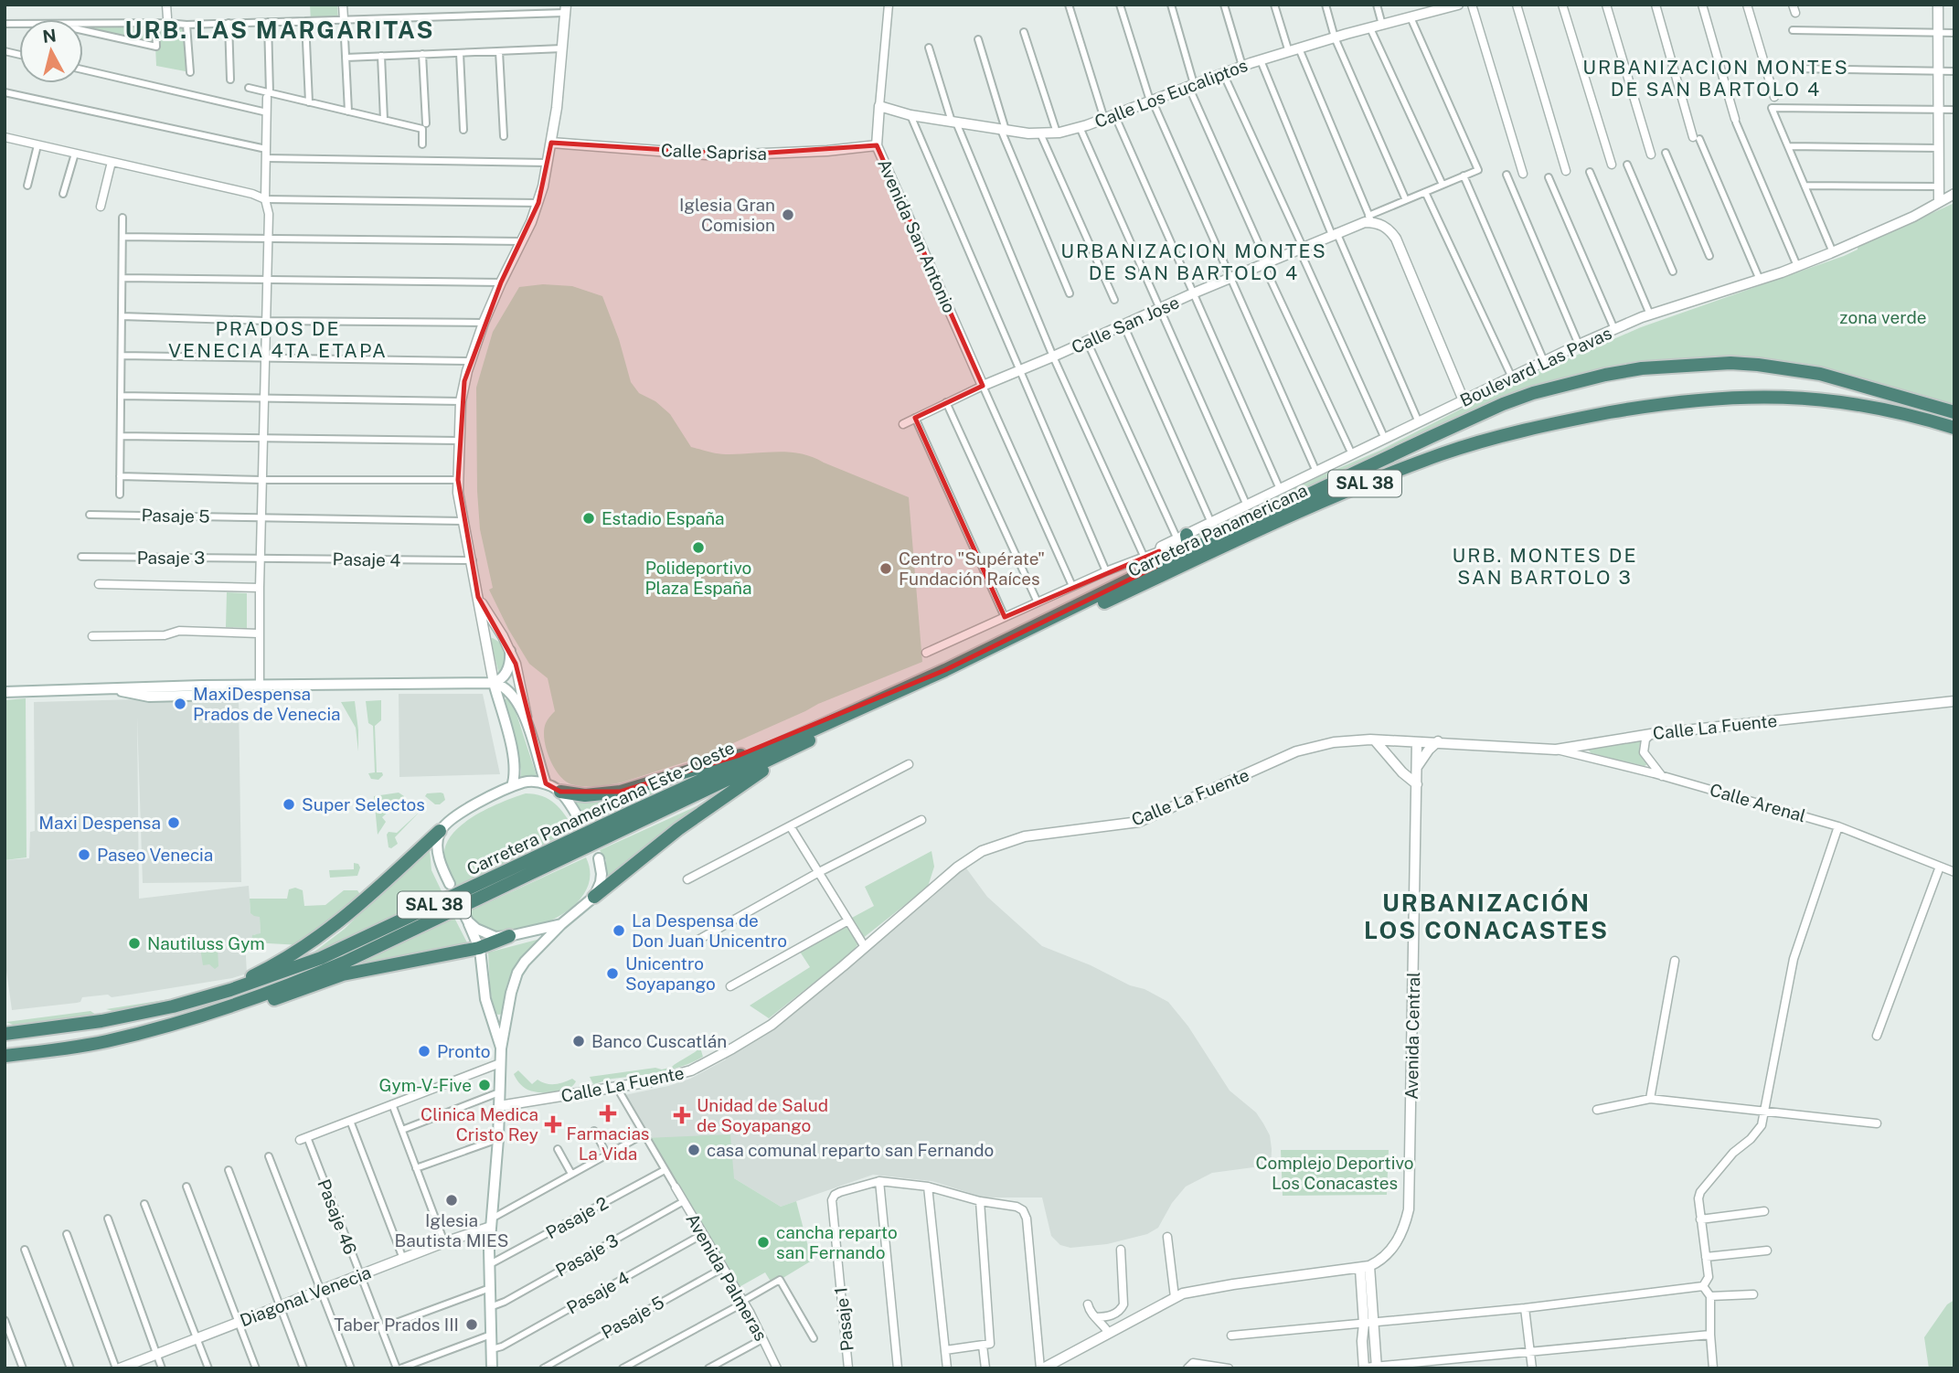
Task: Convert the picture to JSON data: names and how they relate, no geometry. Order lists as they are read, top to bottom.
{
  "streets": {
    "highway": ["SAL 38", "Carretera Panamericana", "Carretera Panamericana Este - Oeste"],
    "street": [
      "Calle Los Eucaliptos",
      "Calle Saprisa",
      "Avenida San Antonio",
      "Calle San Jose",
      "Boulevard Las Pavas",
      "Pasaje 5",
      "Pasaje 3",
      "Pasaje 4",
      "Calle La Fuente",
      "Calle Arenal",
      "Avenida Central",
      "Pasaje 46",
      "Pasaje 2",
      "Avenida Palmeras",
      "Diagonal Venecia",
      "Pasaje 1"
    ]
  },
  "crossings": [
    ["Calle Los Eucaliptos", "Avenida San Antonio"],
    ["Calle Saprisa", "Avenida San Antonio"],
    ["Avenida San Antonio", "Calle San Jose"],
    ["Pasaje 5", "Avenida Palmeras"],
    ["Carretera Panamericana", "Carretera Panamericana Este - Oeste"],
    ["Pasaje 3", "Pasaje 4"],
    ["Pasaje 3", "Avenida Palmeras"],
    ["Pasaje 4", "Avenida Palmeras"],
    ["Calle La Fuente", "Calle Arenal"],
    ["Calle La Fuente", "Avenida Central"],
    ["Pasaje 46", "Diagonal Venecia"]
  ],
  "districts": [
    "URB. LAS MARGARITAS",
    "URBANIZACION MONTES DE SAN BARTOLO 4",
    "URBANIZACION MONTES DE SAN BARTOLO 4",
    "PRADOS DE VENECIA 4TA ETAPA",
    "URB. MONTES DE SAN BARTOLO 3",
    "URBANIZACIÓN LOS CONACASTES"
  ],
  "parks": ["zona verde", "Complejo Deportivo Los Conacastes"],
  "places": {
    "other": [
      "Iglesia Gran Comision",
      "Estadio España",
      "Polideportivo Plaza España",
      "Centro \"Supérate\" Fundación Raíces",
      "MaxiDespensa Prados de Venecia",
      "Super Selectos",
      "Maxi Despensa",
      "Paseo Venecia",
      "La Despensa de Don Juan Unicentro",
      "Nautiluss Gym",
      "Unicentro Soyapango",
      "Banco Cuscatlán",
      "Pronto",
      "Gym-V-Five",
      "casa comunal reparto san Fernando",
      "Iglesia Bautista MIES",
      "cancha reparto san Fernando",
      "Taber Prados III"
    ],
    "health": ["Farmacias La Vida", "Unidad de Salud de Soyapango", "Clinica Medica Cristo Rey"]
  },
  "north": "top"
}
